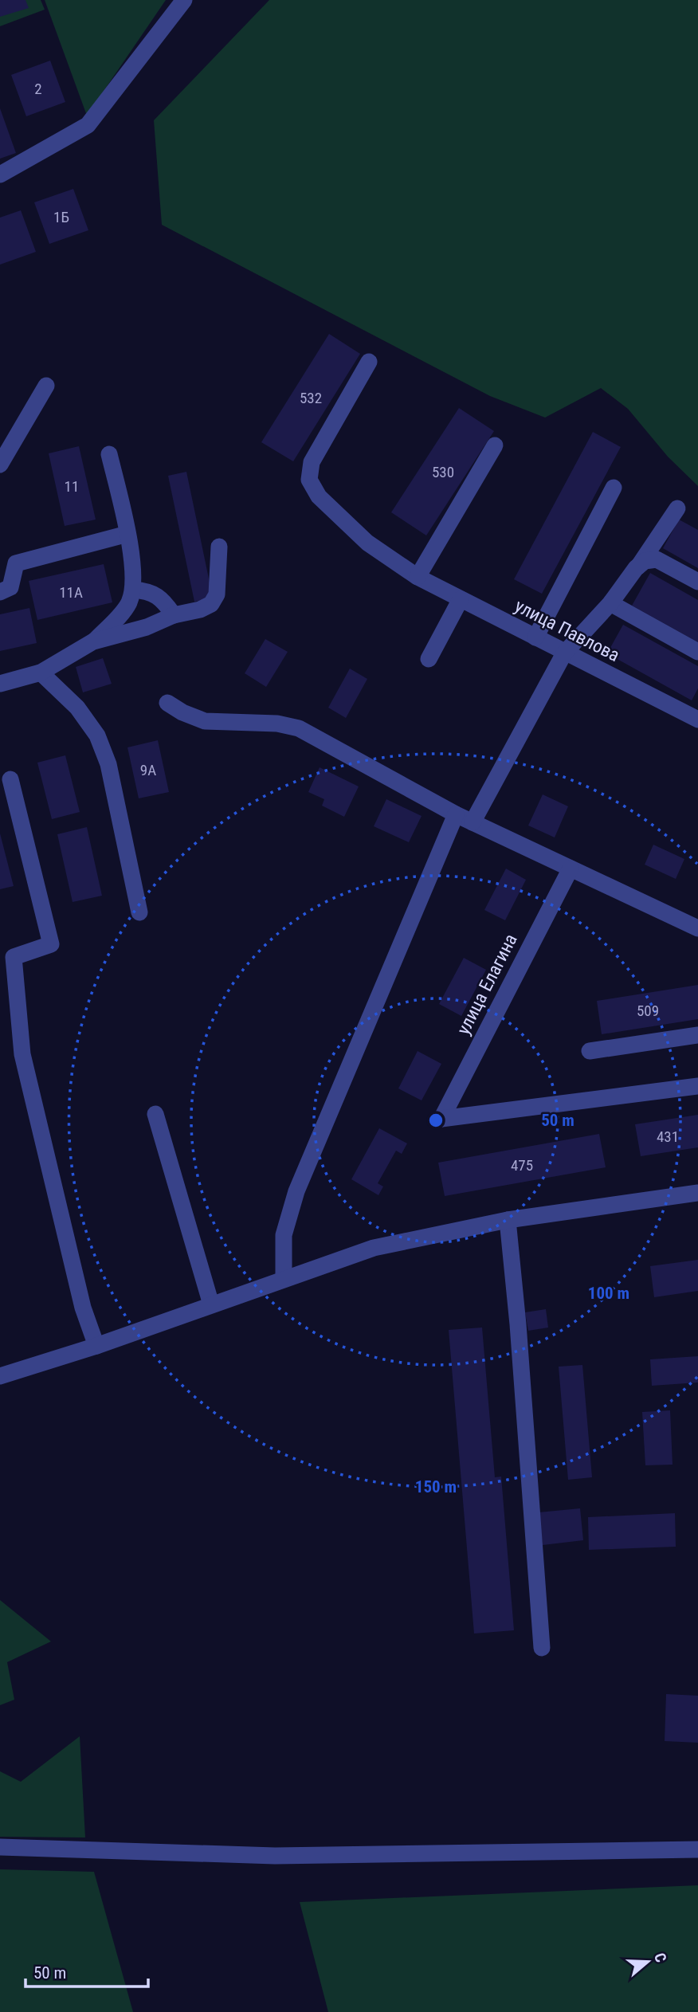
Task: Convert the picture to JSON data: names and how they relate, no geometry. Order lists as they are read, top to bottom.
{
  "streets": {
    "street": ["улица Павлова", "улица Елагина"]
  },
  "house_numbers": [
    "2",
    "1Б",
    "532",
    "530",
    "11",
    "11А",
    "9А",
    "509",
    "431",
    "475"
  ],
  "scale_bar": "50 m",
  "north": "right",
  "rings": ["50 m", "100 m", "150 m"]
}
